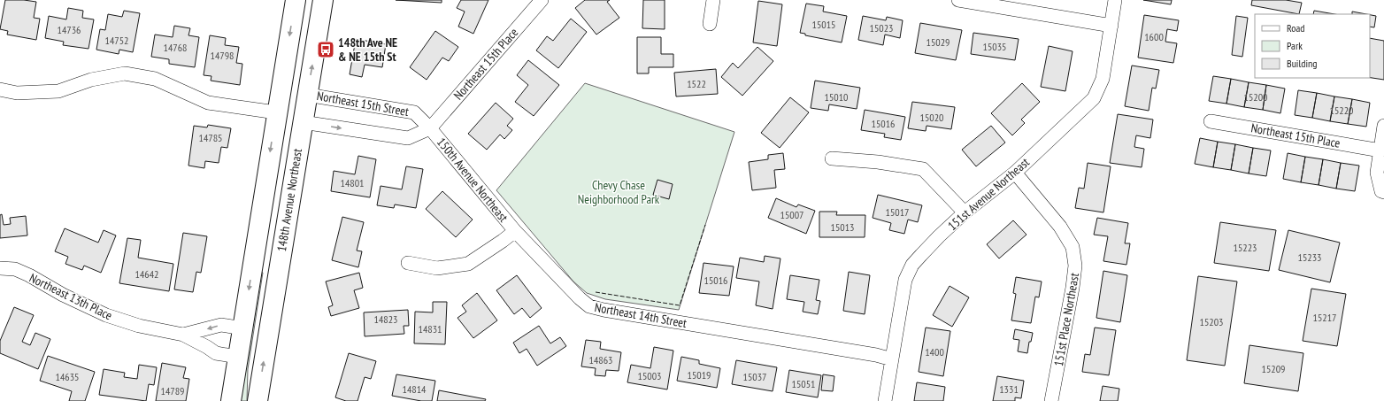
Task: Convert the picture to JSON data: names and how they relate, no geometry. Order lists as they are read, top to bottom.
{
  "streets": {
    "main road": ["148th Avenue Northeast"],
    "street": [
      "Northeast 15th Place",
      "Northeast 15th Street",
      "150th Avenue Northeast",
      "151st Avenue Northeast",
      "Northeast 13th Place",
      "Northeast 14th Street",
      "151st Place Northeast"
    ]
  },
  "crossings": [
    ["Northeast 15th Place", "Northeast 15th Street"],
    ["Northeast 15th Place", "150th Avenue Northeast"],
    ["Northeast 15th Street", "150th Avenue Northeast"],
    ["Northeast 15th Street", "148th Avenue Northeast"],
    ["150th Avenue Northeast", "Northeast 14th Street"],
    ["151st Avenue Northeast", "Northeast 14th Street"],
    ["151st Avenue Northeast", "151st Place Northeast"]
  ],
  "parks": ["Chevy Chase Neighborhood Park"],
  "places": {
    "bus stop": ["148th Ave NE & NE 15th St"]
  },
  "house_numbers": [
    "15015",
    "15023",
    "14736",
    "1600",
    "14752",
    "15029",
    "15035",
    "14768",
    "14798",
    "1522",
    "15010",
    "15200",
    "15220",
    "15020",
    "15016",
    "14785",
    "14801",
    "15017",
    "15007",
    "15013",
    "15223",
    "15233",
    "14642",
    "15016",
    "15217",
    "14823",
    "15203",
    "14831",
    "1400",
    "14863",
    "15209",
    "15019",
    "15003",
    "14635",
    "15037",
    "15051",
    "14814",
    "1331",
    "14789"
  ],
  "legend": ["Road", "Park", "Building"]
}
